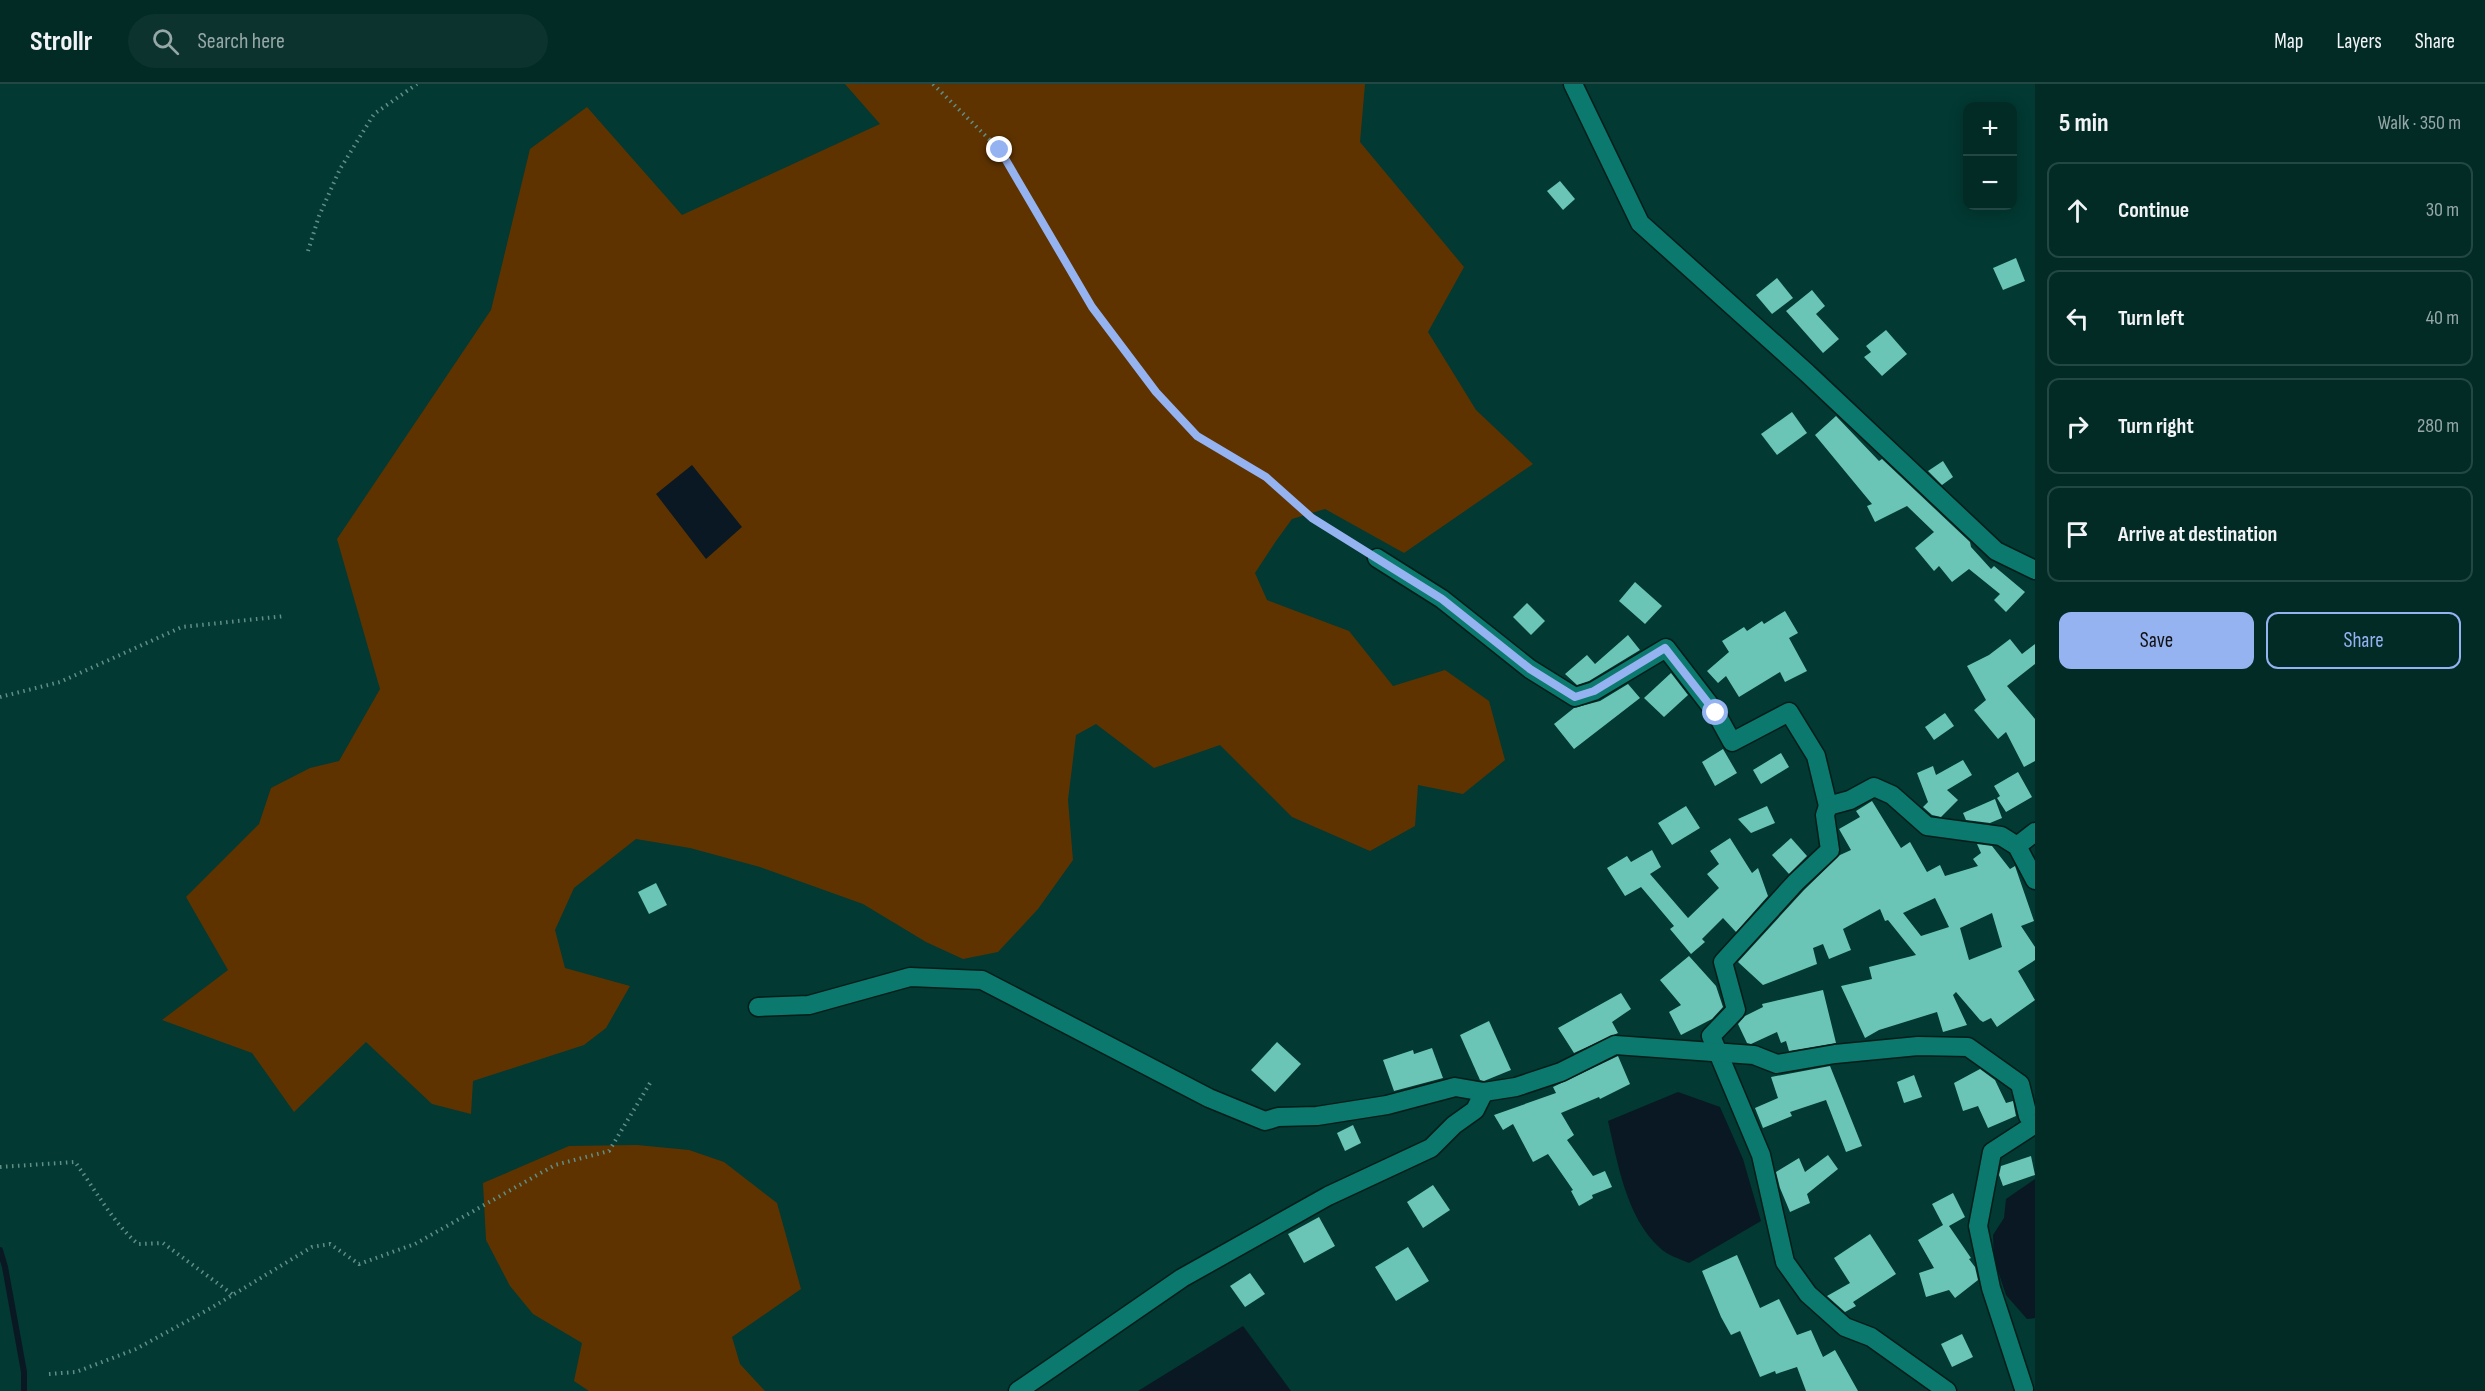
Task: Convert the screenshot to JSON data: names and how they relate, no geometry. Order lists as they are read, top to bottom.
{
  "page": {
    "header": "Strollr",
    "search": "Search here",
    "nav": ["Map", "Layers", "Share"],
    "heading": ["5 min", "Walk · 350 m"],
    "map_buttons": ["+", "−"],
    "list": [
      ["Continue", "30 m"],
      ["Turn left", "40 m"],
      ["Turn right", "280 m"],
      "Arrive at destination"
    ],
    "buttons": ["Save", "Share"]
  }
}
